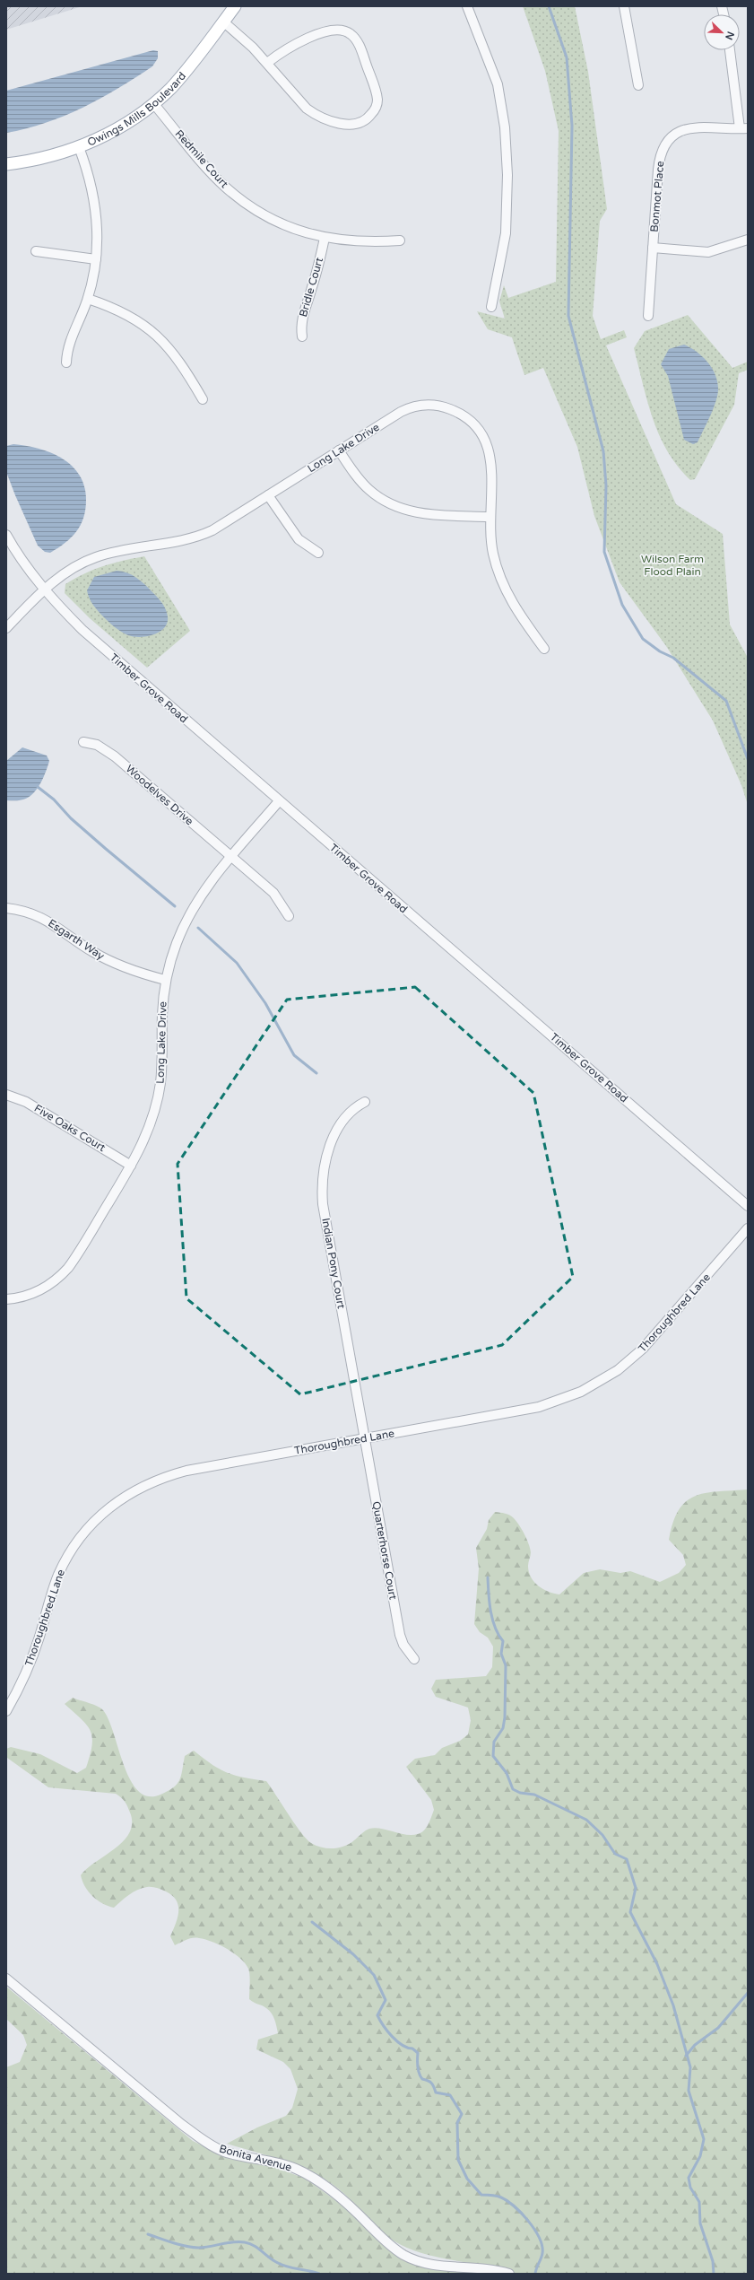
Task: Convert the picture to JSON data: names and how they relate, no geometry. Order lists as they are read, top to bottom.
{
  "streets": {
    "main road": ["Owings Mills Boulevard"],
    "street": [
      "Redmile Court",
      "Bonmot Place",
      "Bridle Court",
      "Long Lake Drive",
      "Timber Grove Road",
      "Woodelves Drive",
      "Esgarth Way",
      "Five Oaks Court",
      "Indian Pony Court",
      "Thoroughbred Lane",
      "Quarterhorse Court",
      "Bonita Avenue"
    ]
  },
  "crossings": [
    ["Owings Mills Boulevard", "Redmile Court"],
    ["Redmile Court", "Bridle Court"],
    ["Long Lake Drive", "Timber Grove Road"],
    ["Long Lake Drive", "Woodelves Drive"],
    ["Long Lake Drive", "Esgarth Way"],
    ["Long Lake Drive", "Five Oaks Court"],
    ["Indian Pony Court", "Thoroughbred Lane"],
    ["Indian Pony Court", "Quarterhorse Court"],
    ["Thoroughbred Lane", "Quarterhorse Court"]
  ],
  "parks": ["Wilson Farm Flood Plain"],
  "north": "bottom right"
}
